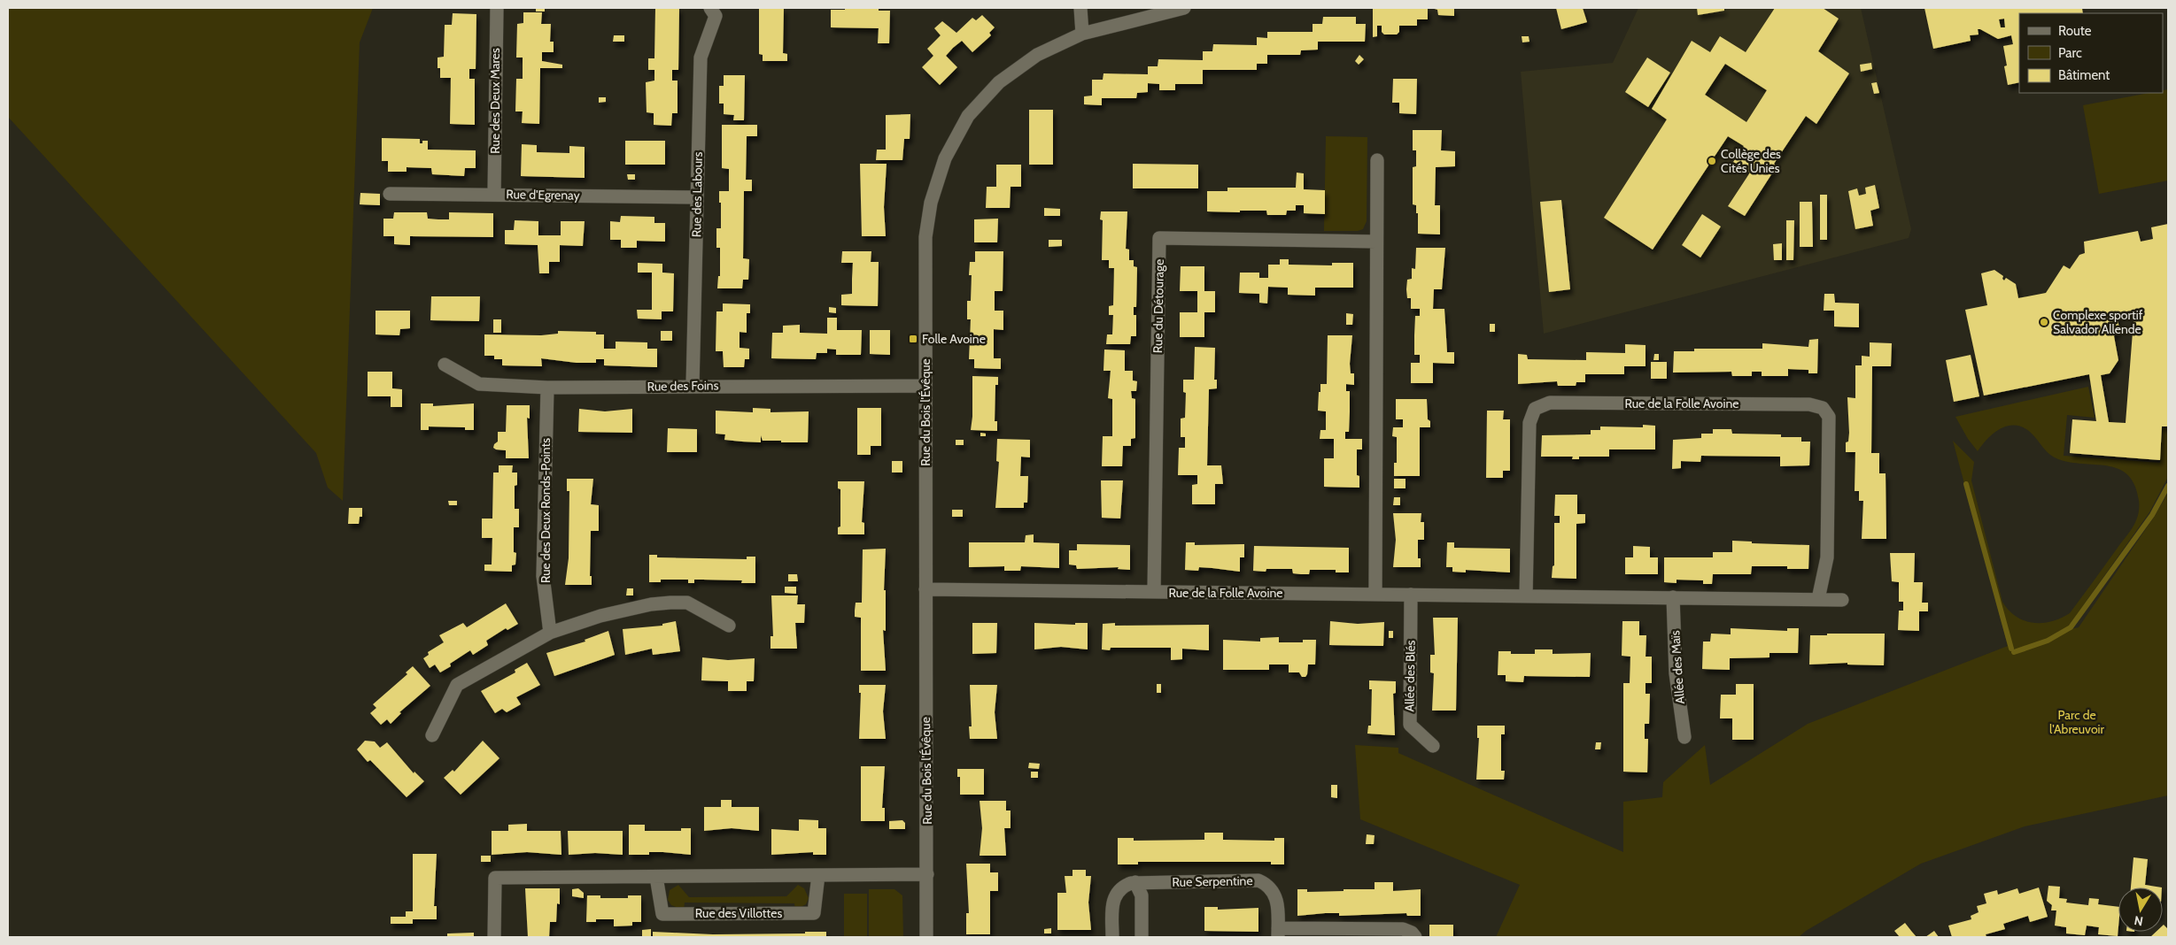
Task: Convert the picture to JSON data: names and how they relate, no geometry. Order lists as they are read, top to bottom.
{
  "streets": {
    "street": [
      "Rue des Deux Mares",
      "Rue d'Egrenay",
      "Rue des Labours",
      "Rue du Détourage",
      "Rue des Foins",
      "Rue de la Folle Avoine",
      "Rue du Bois l'Évêque",
      "Rue des Deux Ronds-Points",
      "Allée des Maïs",
      "Allée des Blés",
      "Rue Serpentine",
      "Rue des Villottes"
    ]
  },
  "crossings": [
    ["Rue des Deux Mares", "Rue d'Egrenay"],
    ["Rue d'Egrenay", "Rue des Labours"],
    ["Rue des Labours", "Rue des Foins"],
    ["Rue du Détourage", "Rue de la Folle Avoine"],
    ["Rue des Foins", "Rue du Bois l'Évêque"],
    ["Rue des Foins", "Rue des Deux Ronds-Points"],
    ["Rue de la Folle Avoine", "Rue du Bois l'Évêque"],
    ["Rue de la Folle Avoine", "Allée des Maïs"],
    ["Rue de la Folle Avoine", "Allée des Blés"]
  ],
  "parks": ["Parc de l'Abreuvoir"],
  "places": {
    "other": ["Collège des Cités Unies", "Complexe sportif Salvador Allende"],
    "transit": ["Folle Avoine"]
  },
  "legend": ["Route", "Parc", "Bâtiment"],
  "north": "bottom"
}
